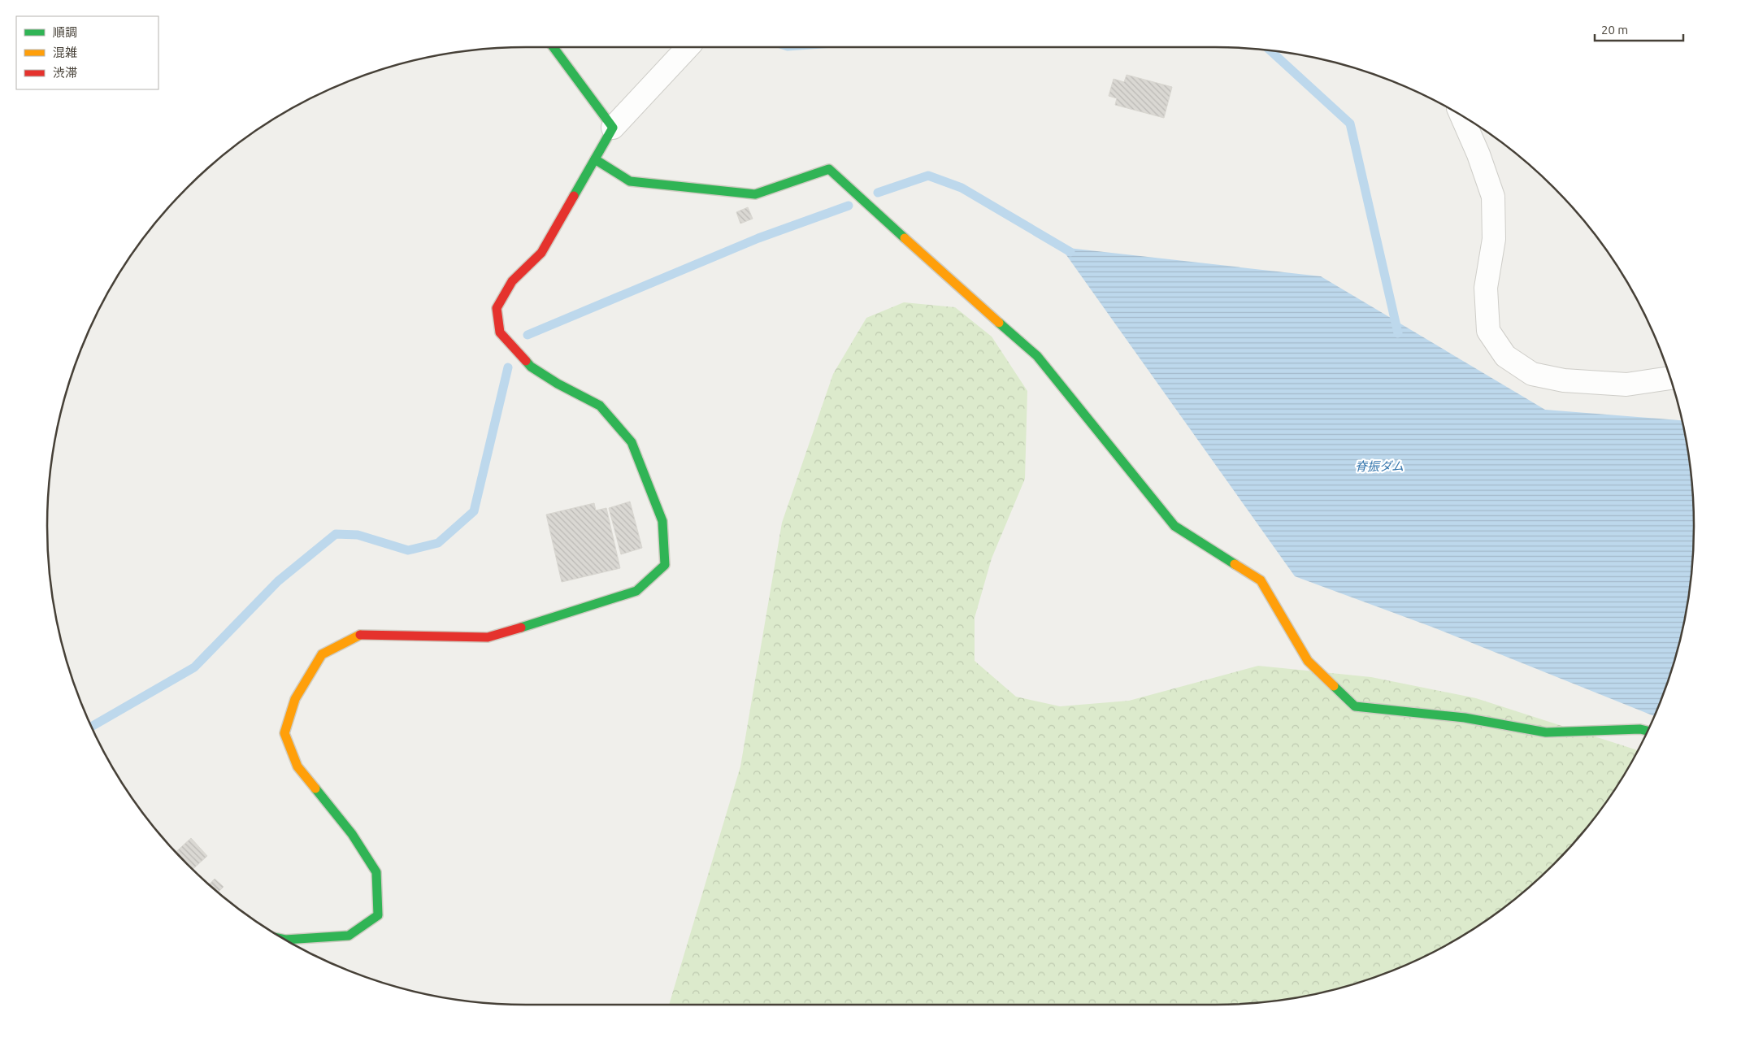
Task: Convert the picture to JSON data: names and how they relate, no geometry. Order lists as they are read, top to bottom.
{
  "water": ["脊振ダム"],
  "legend": ["順調", "混雑", "渋滞"],
  "scale_bar": "20 m"
}
